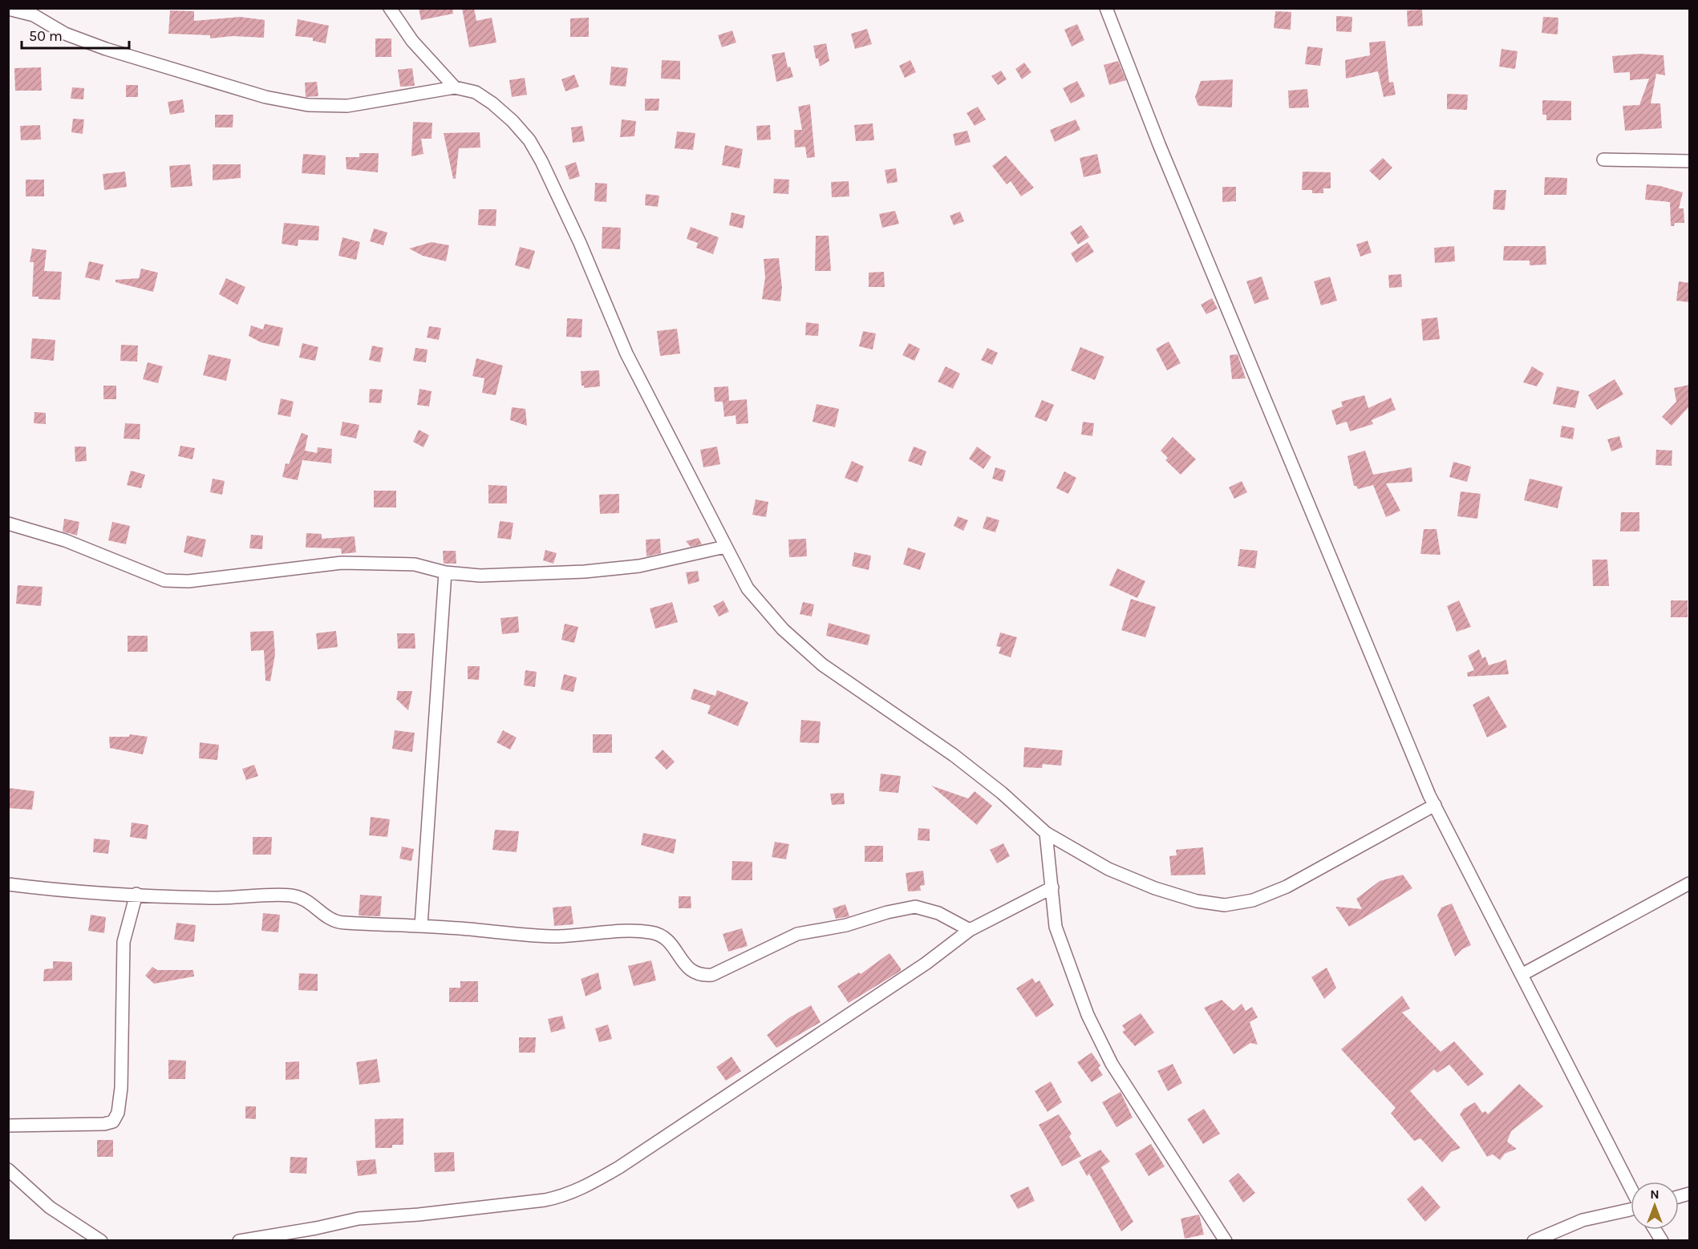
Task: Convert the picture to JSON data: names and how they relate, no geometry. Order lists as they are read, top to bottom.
{
  "scale_bar": "50 m",
  "north": "top"
}
